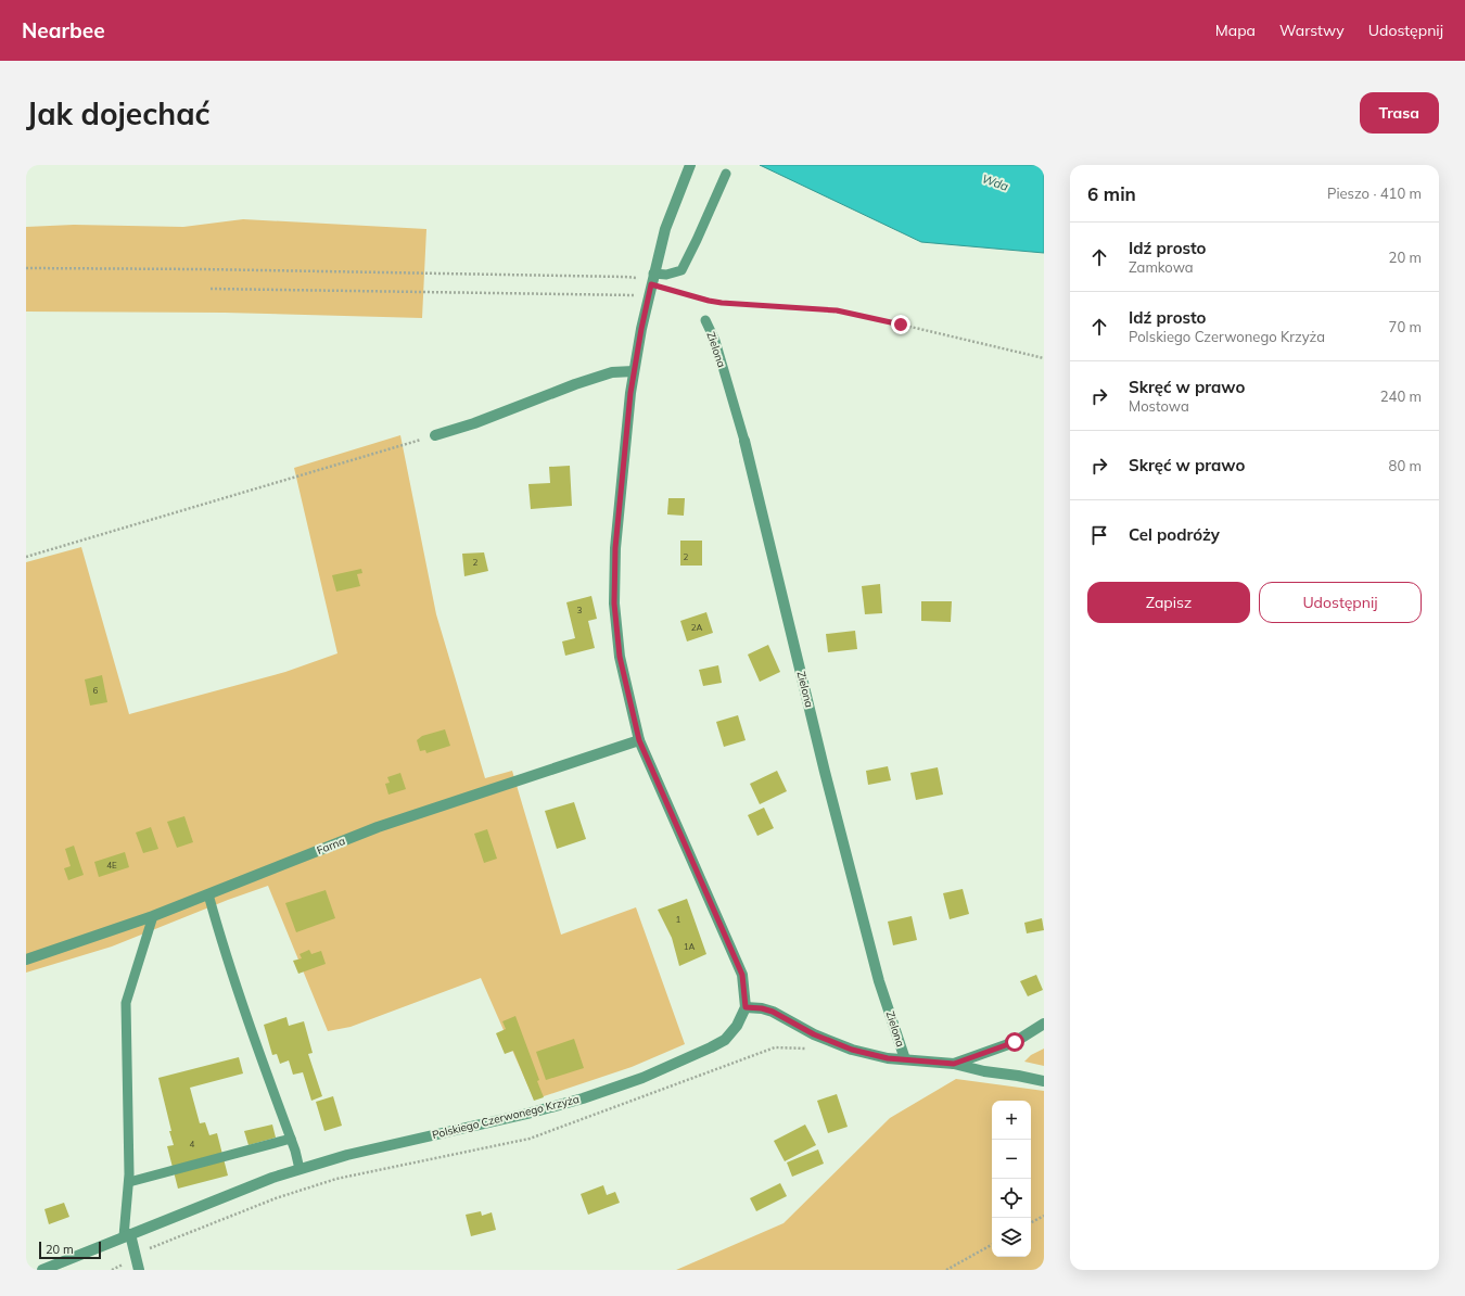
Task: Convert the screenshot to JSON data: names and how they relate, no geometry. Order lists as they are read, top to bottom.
{
  "streets": {
    "street": ["Zielona", "Farna", "Polskiego Czerwonego Krzyża"]
  },
  "water": ["Wda"],
  "house_numbers": [
    "2",
    "2",
    "3",
    "2A",
    "6",
    "4E",
    "1",
    "1A",
    "4"
  ],
  "scale_bar": "20 m",
  "page": {
    "header": "Nearbee",
    "nav": ["Mapa", "Warstwy", "Udostępnij"],
    "buttons": [
      "Trasa",
      ["Zapisz", "Udostępnij"]
    ],
    "title": "Jak dojechać",
    "heading": ["6 min", "Pieszo · 410 m"],
    "list": [
      ["Idź prosto", "Zamkowa", "20 m"],
      ["Idź prosto", "Polskiego Czerwonego Krzyża", "70 m"],
      ["Skręć w prawo", "Mostowa", "240 m"],
      ["Skręć w prawo", "80 m"],
      "Cel podróży"
    ],
    "map_buttons": ["+", "−"],
    "scale": "20 m"
  }
}
